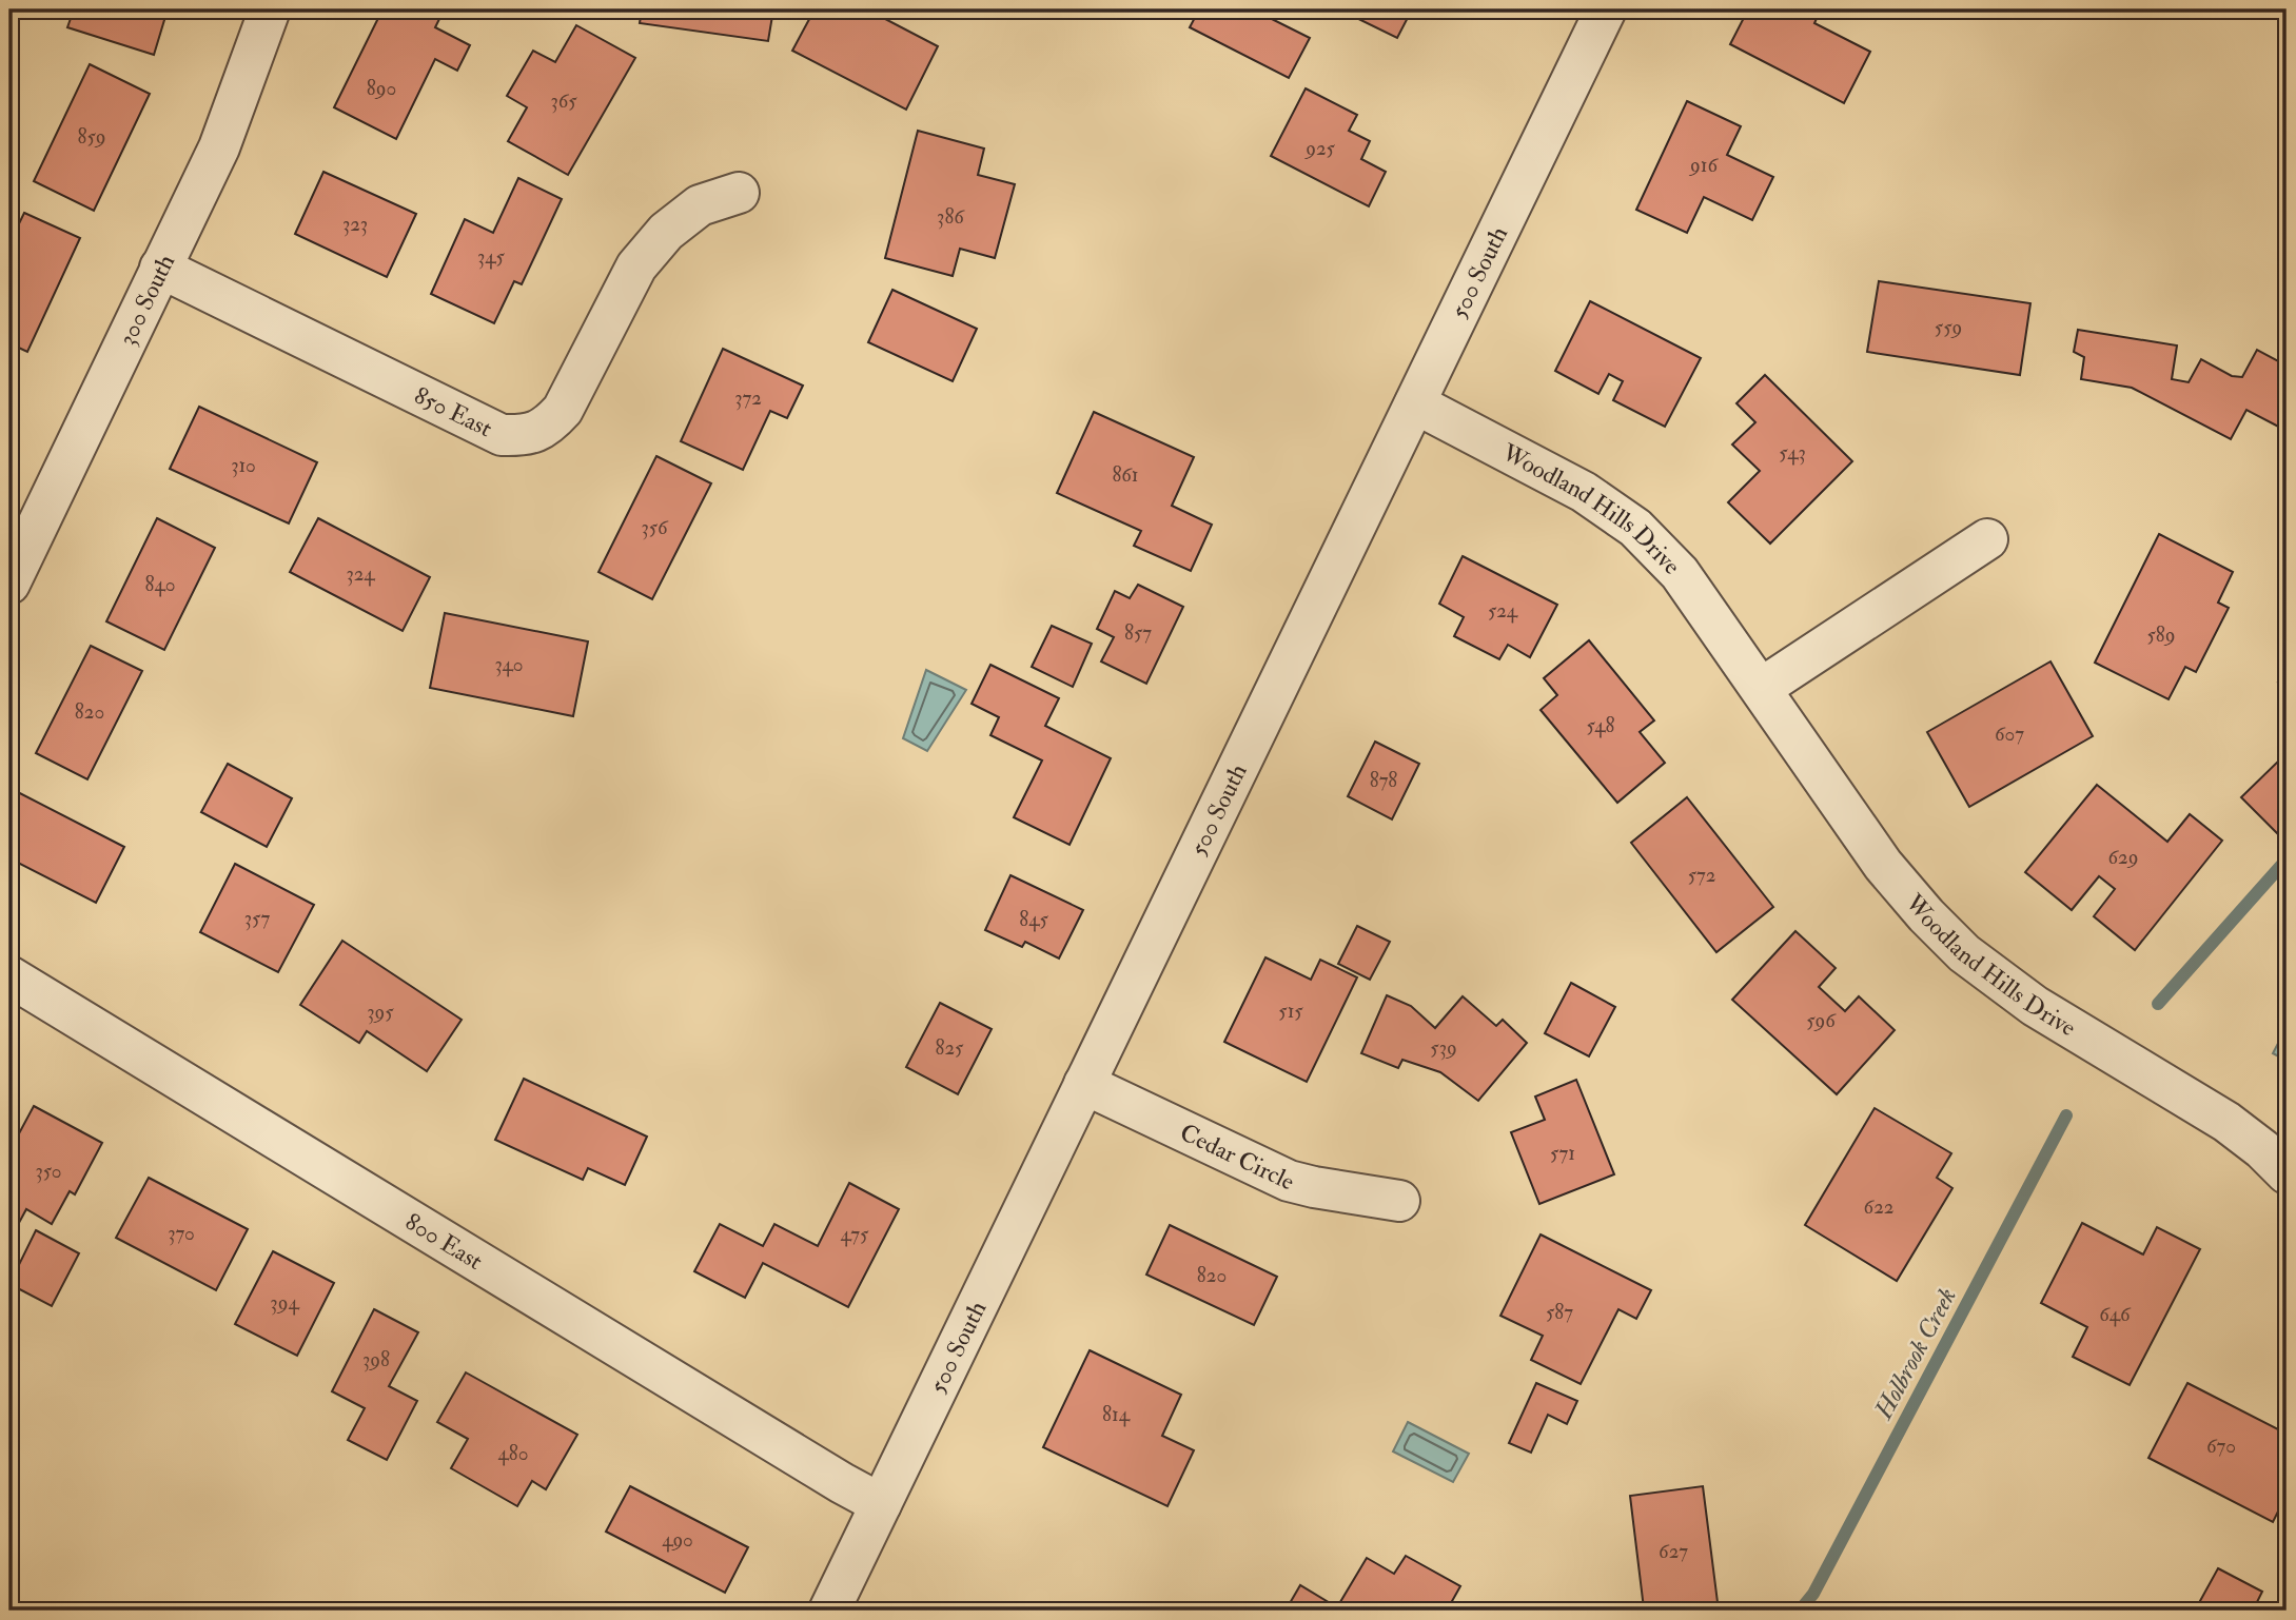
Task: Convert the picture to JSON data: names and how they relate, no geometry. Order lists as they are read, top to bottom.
{
  "streets": {
    "street": [
      "500 South",
      "300 South",
      "850 East",
      "Woodland Hills Drive",
      "Cedar Circle",
      "800 East"
    ]
  },
  "crossings": [
    ["500 South", "Woodland Hills Drive"],
    ["500 South", "Cedar Circle"],
    ["500 South", "800 East"],
    ["300 South", "850 East"]
  ],
  "water": ["Holbrook Creek"],
  "house_numbers": [
    "890",
    "365",
    "859",
    "925",
    "916",
    "386",
    "323",
    "345",
    "559",
    "372",
    "543",
    "310",
    "861",
    "356",
    "324",
    "840",
    "524",
    "857",
    "589",
    "340",
    "820",
    "548",
    "607",
    "878",
    "629",
    "572",
    "357",
    "845",
    "515",
    "395",
    "596",
    "825",
    "539",
    "571",
    "350",
    "622",
    "370",
    "475",
    "820",
    "394",
    "587",
    "646",
    "398",
    "814",
    "670",
    "480",
    "490",
    "627"
  ]
}
